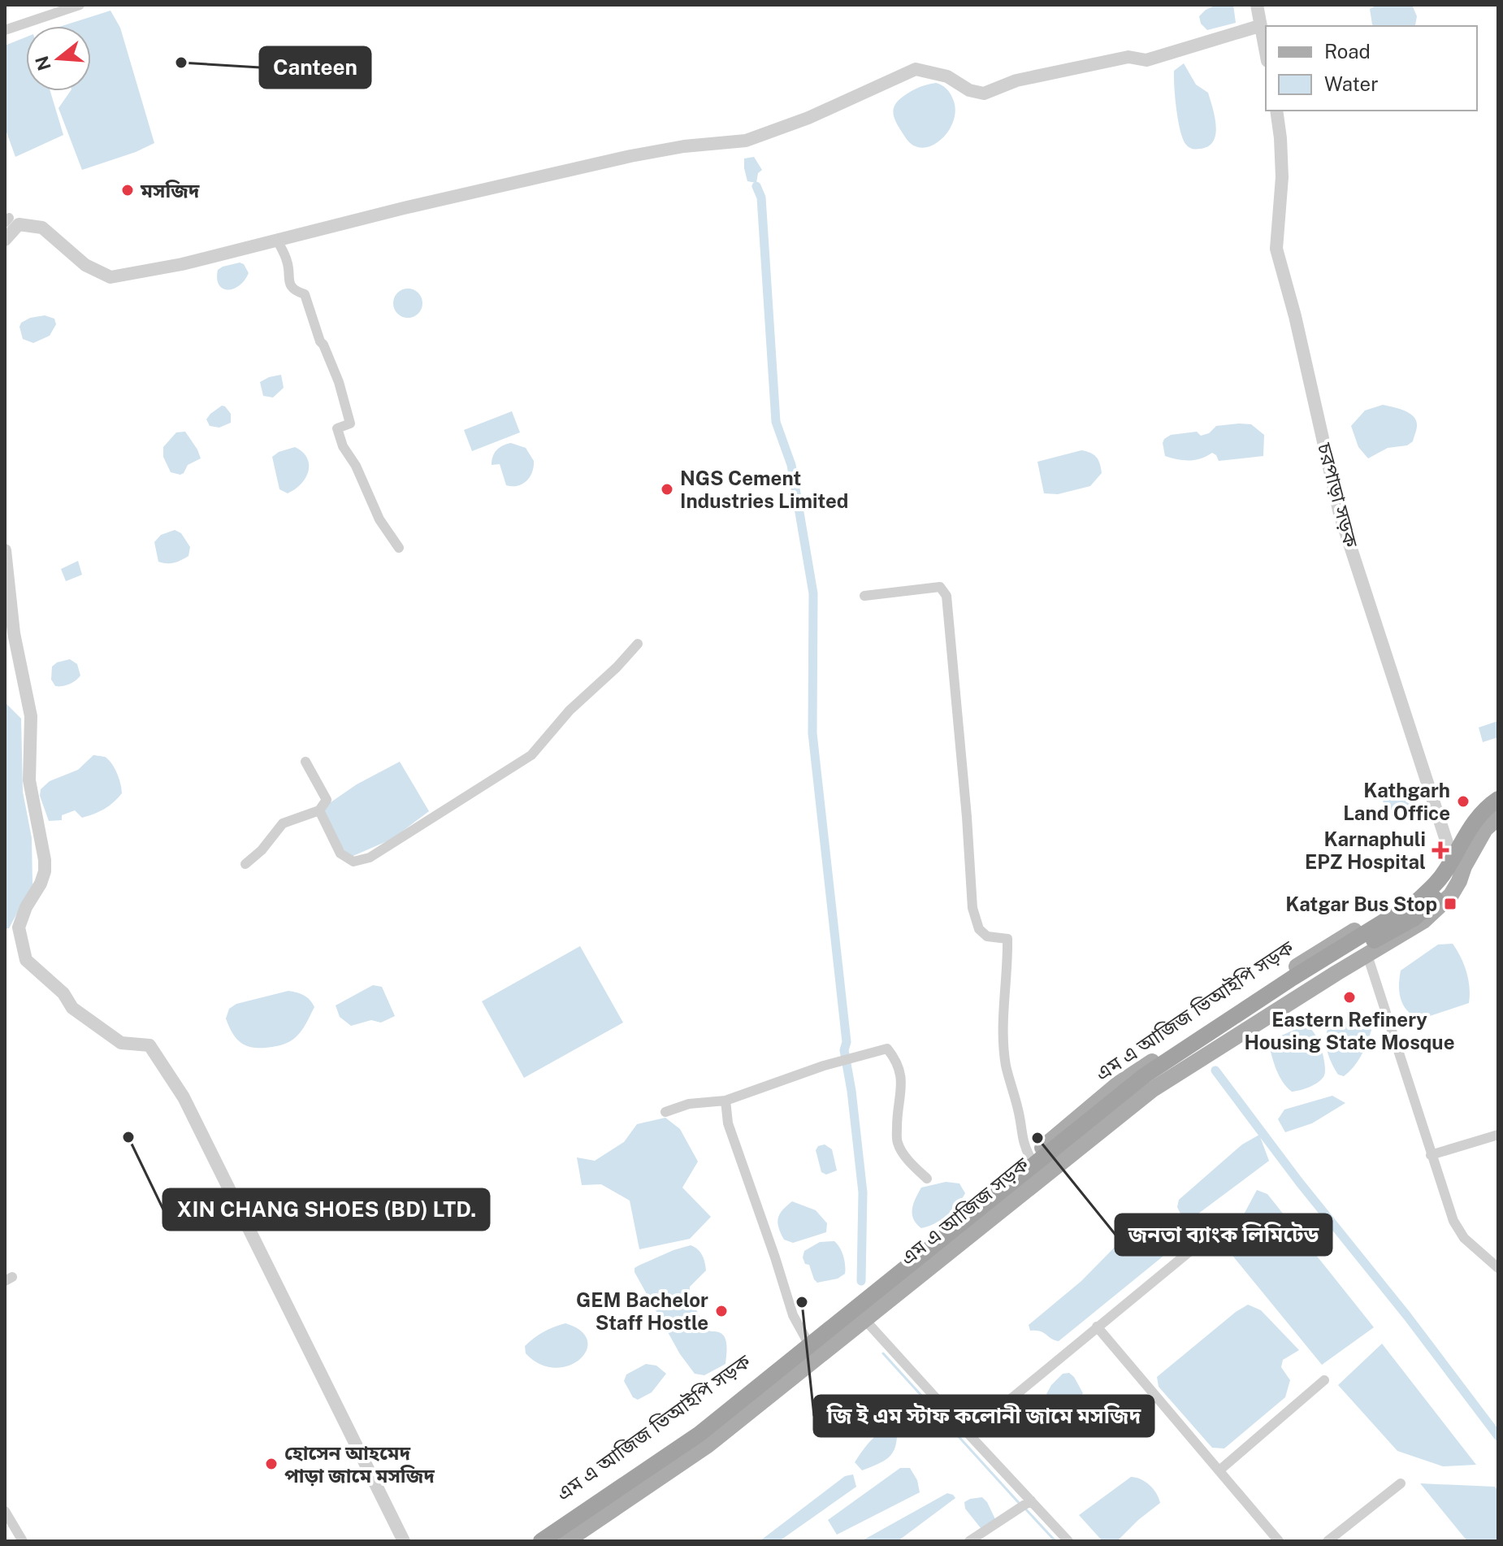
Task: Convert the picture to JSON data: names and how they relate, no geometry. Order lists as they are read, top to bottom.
{
  "streets": {
    "main road": ["এম এ আজিজ ভিআইপি সড়ক", "এম এ আজিজ সড়ক"],
    "street": ["চরপাড়া সড়ক"]
  },
  "crossings": [
    ["চরপাড়া সড়ক", "এম এ আজিজ ভিআইপি সড়ক"],
    ["চরপাড়া সড়ক", "এম এ আজিজ সড়ক"]
  ],
  "places": {
    "other": [
      "Canteen",
      "মসজিদ",
      "NGS Cement Industries Limited",
      "Kathgarh Land Office",
      "Eastern Refinery Housing State Mosque",
      "XIN CHANG SHOES (BD) LTD.",
      "জনতা ব্যাংক লিমিটেড",
      "জি ই এম স্টাফ কলোনী জামে মসজিদ",
      "GEM Bachelor Staff Hostle",
      "হোসেন আহমেদ পাড়া জামে মসজিদ"
    ],
    "health": ["Karnaphuli EPZ Hospital"],
    "transit": ["Katgar Bus Stop"]
  },
  "legend": ["Road", "Water"],
  "north": "left"
}
